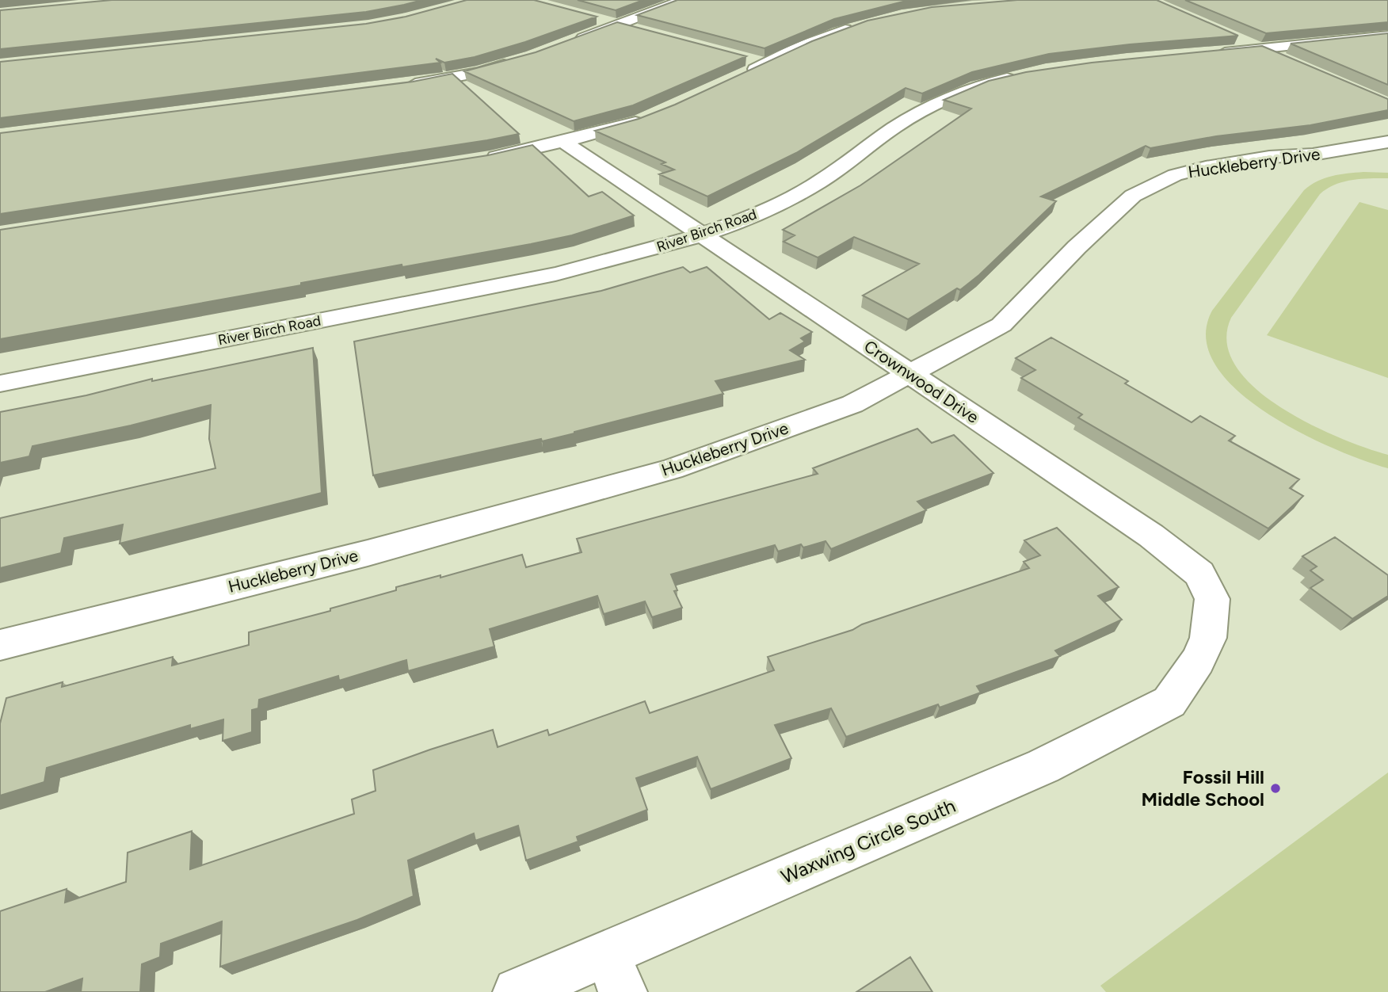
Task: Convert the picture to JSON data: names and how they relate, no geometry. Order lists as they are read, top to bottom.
{
  "streets": {
    "street": [
      "Huckleberry Drive",
      "River Birch Road",
      "Crownwood Drive",
      "Waxwing Circle South"
    ]
  },
  "crossings": [
    ["Huckleberry Drive", "Crownwood Drive"],
    ["River Birch Road", "Crownwood Drive"],
    ["Crownwood Drive", "Waxwing Circle South"]
  ],
  "places": ["Fossil Hill Middle School"]
}
